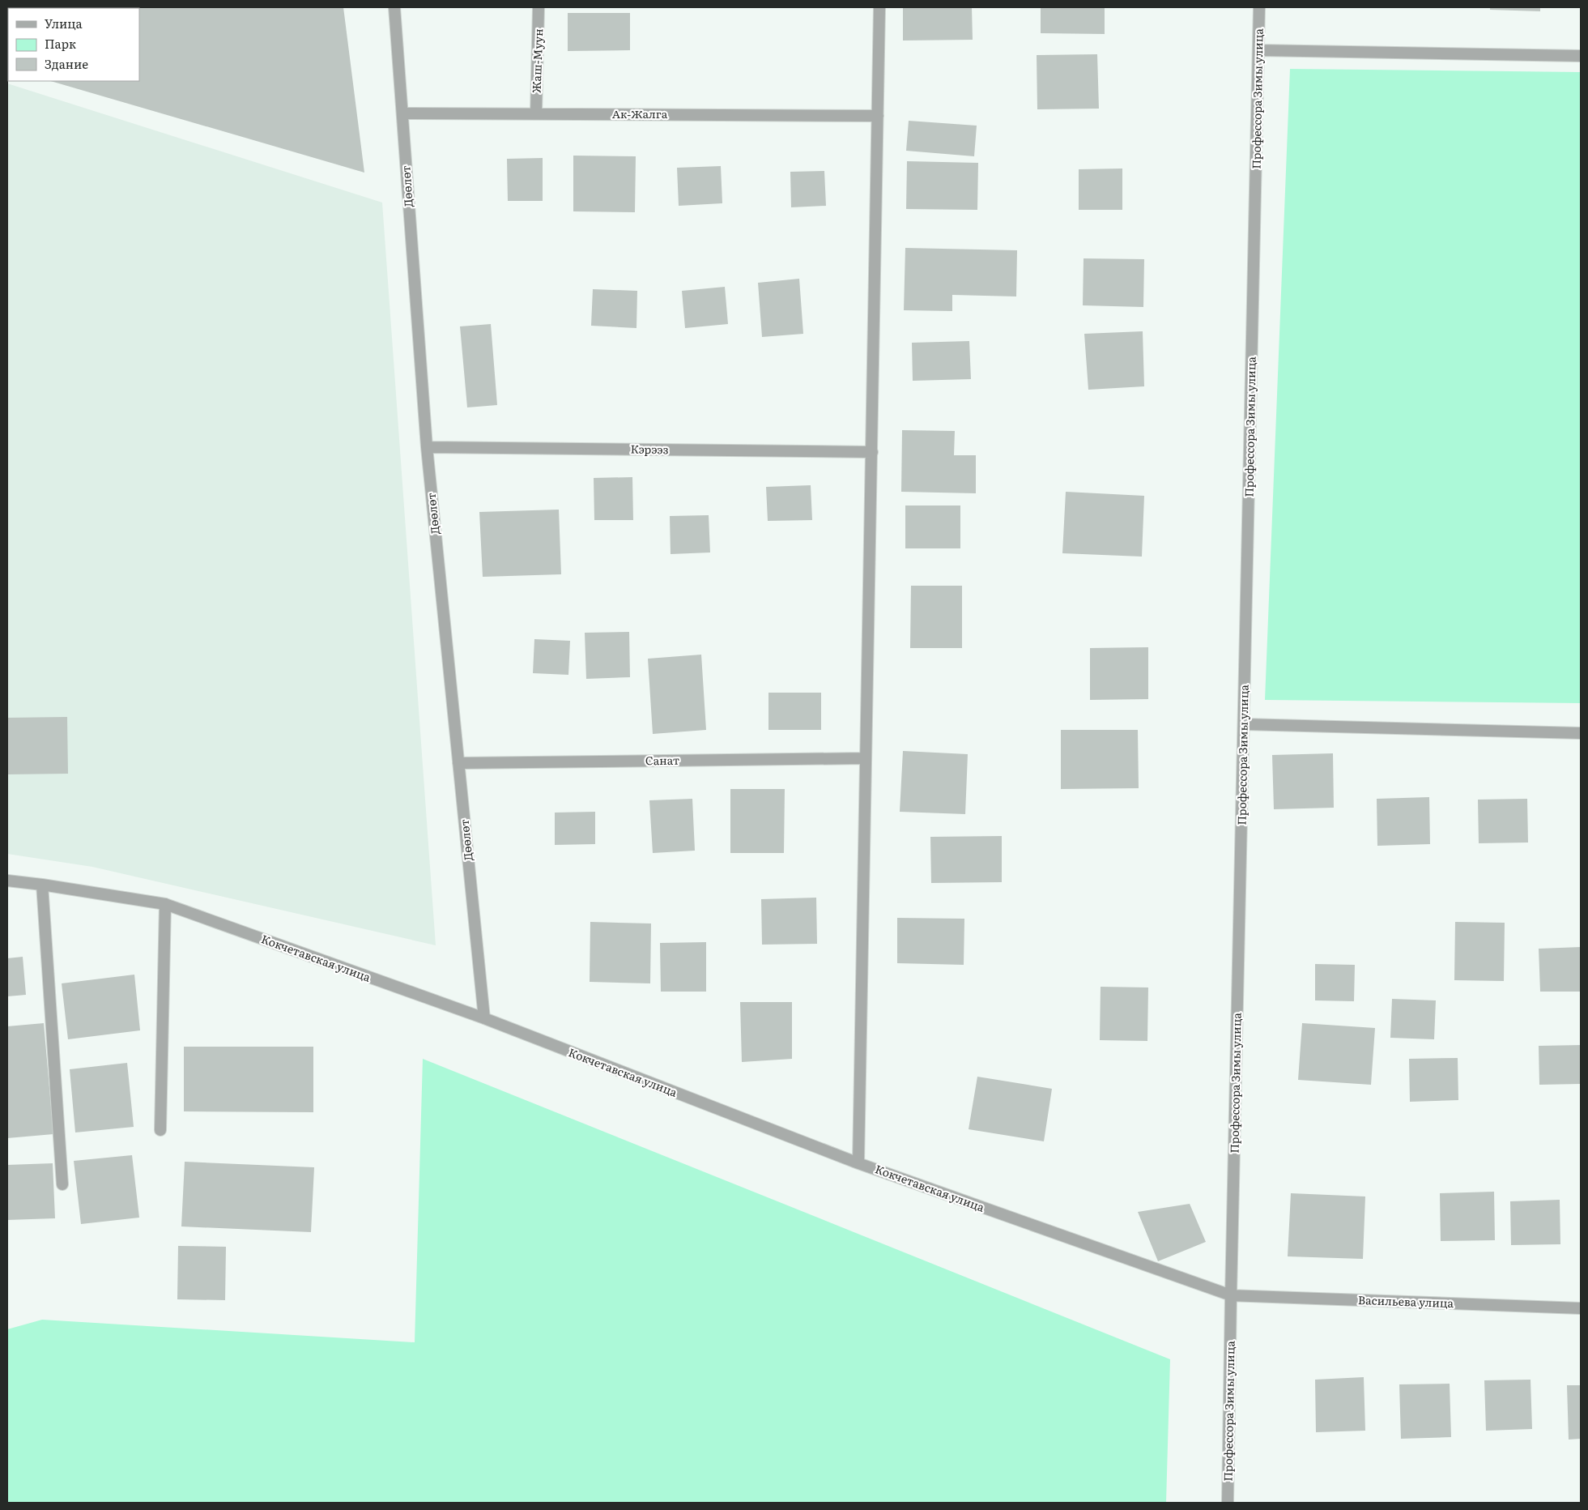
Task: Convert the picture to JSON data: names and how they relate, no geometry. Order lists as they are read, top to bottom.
{
  "streets": {
    "street": [
      "Жаш-Муун",
      "Профессора Зимы улица",
      "Ак-Жалга",
      "Дөөлөт",
      "Кэрээз",
      "Санат",
      "Кокчетавская улица",
      "Васильева улица"
    ]
  },
  "crossings": [
    ["Жаш-Муун", "Ак-Жалга"],
    ["Профессора Зимы улица", "Кокчетавская улица"],
    ["Профессора Зимы улица", "Васильева улица"],
    ["Ак-Жалга", "Дөөлөт"],
    ["Дөөлөт", "Кэрээз"],
    ["Дөөлөт", "Санат"],
    ["Дөөлөт", "Кокчетавская улица"],
    ["Кокчетавская улица", "Васильева улица"]
  ],
  "legend": ["Улица", "Парк", "Здание"]
}
